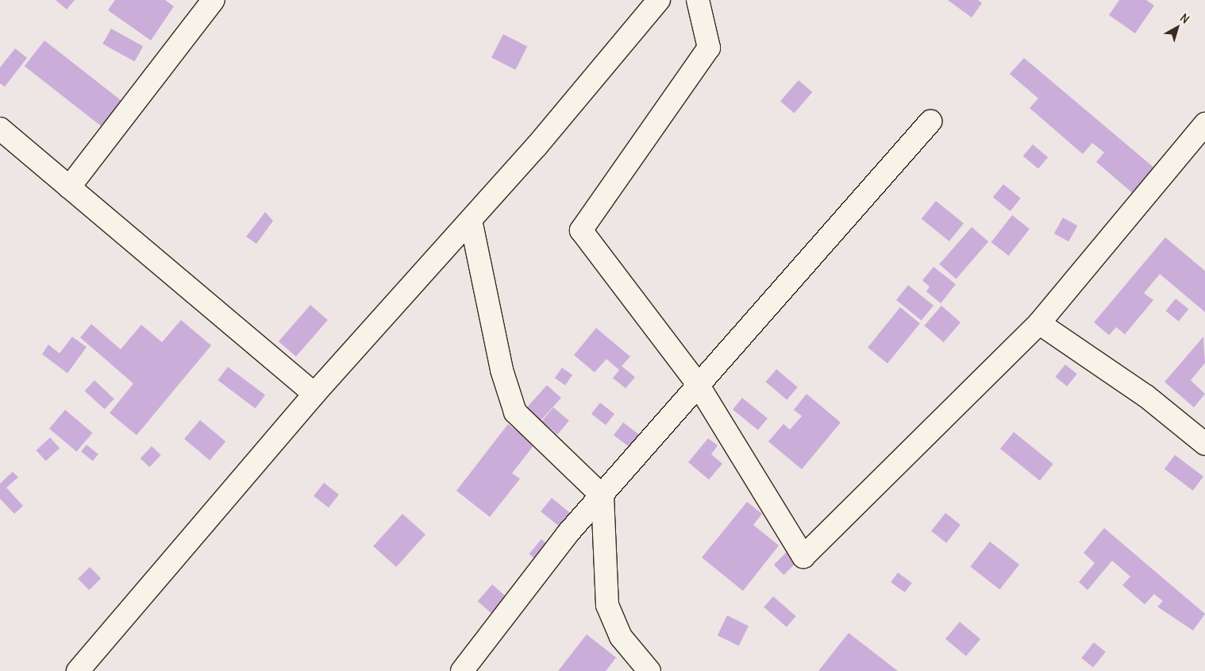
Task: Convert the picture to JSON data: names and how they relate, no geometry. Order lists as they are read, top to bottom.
{
  "north": "top right"
}
